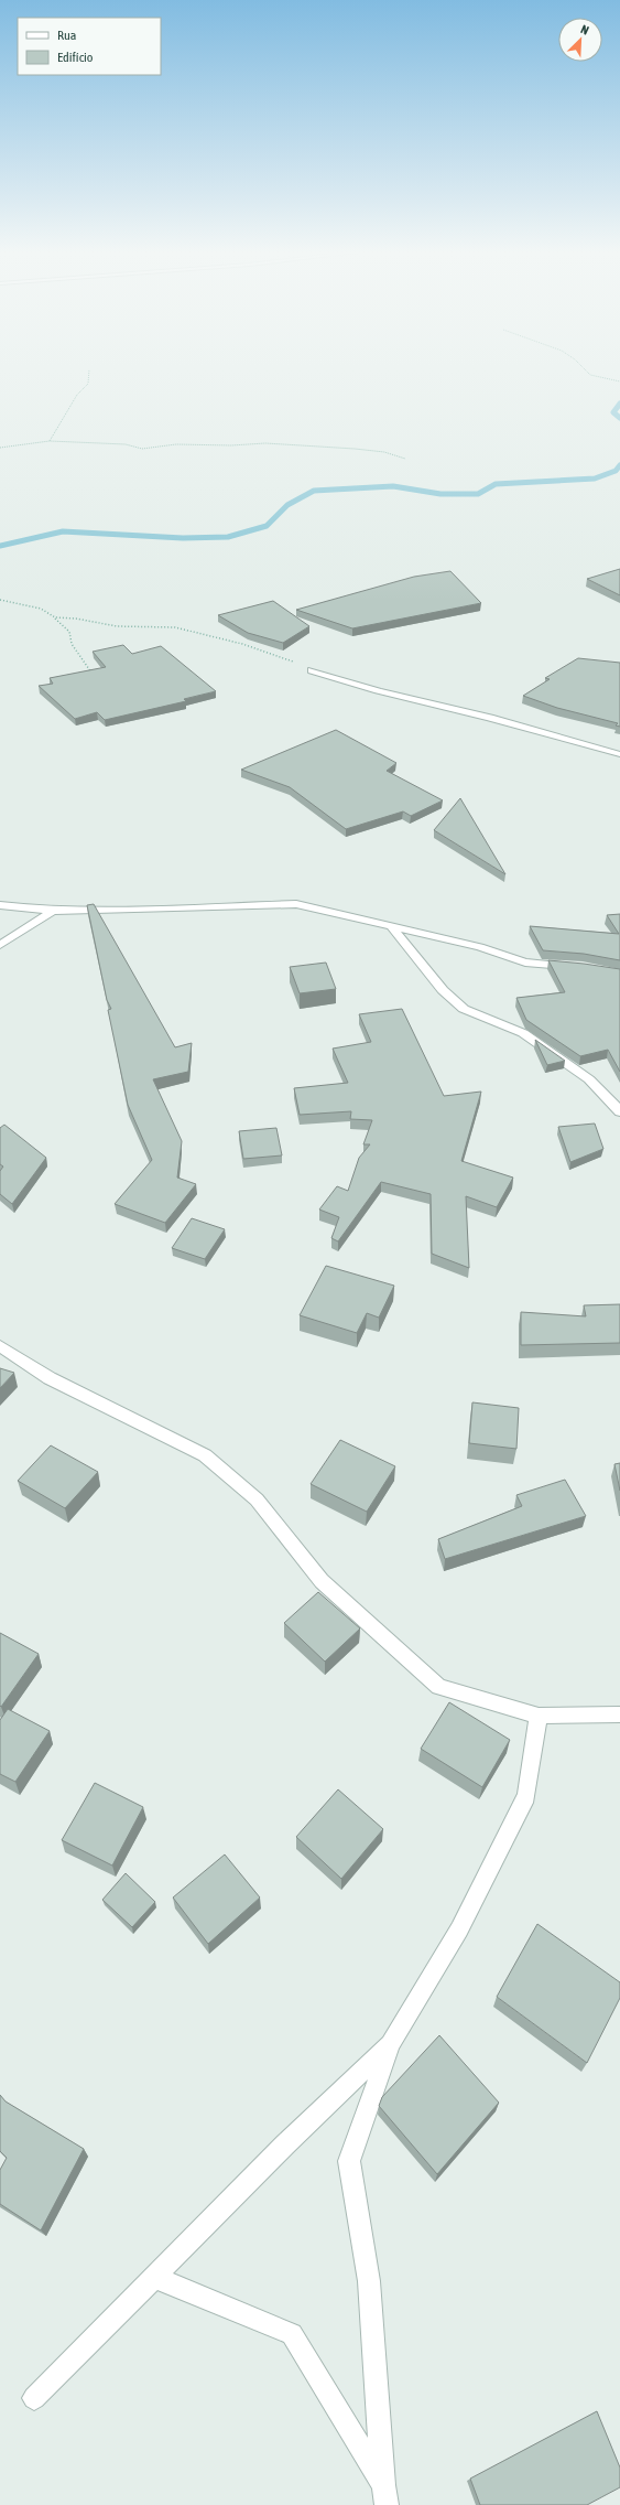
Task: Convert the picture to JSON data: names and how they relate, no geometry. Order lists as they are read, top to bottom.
{
  "legend": ["Rua", "Edifício"],
  "north": "top right"
}
